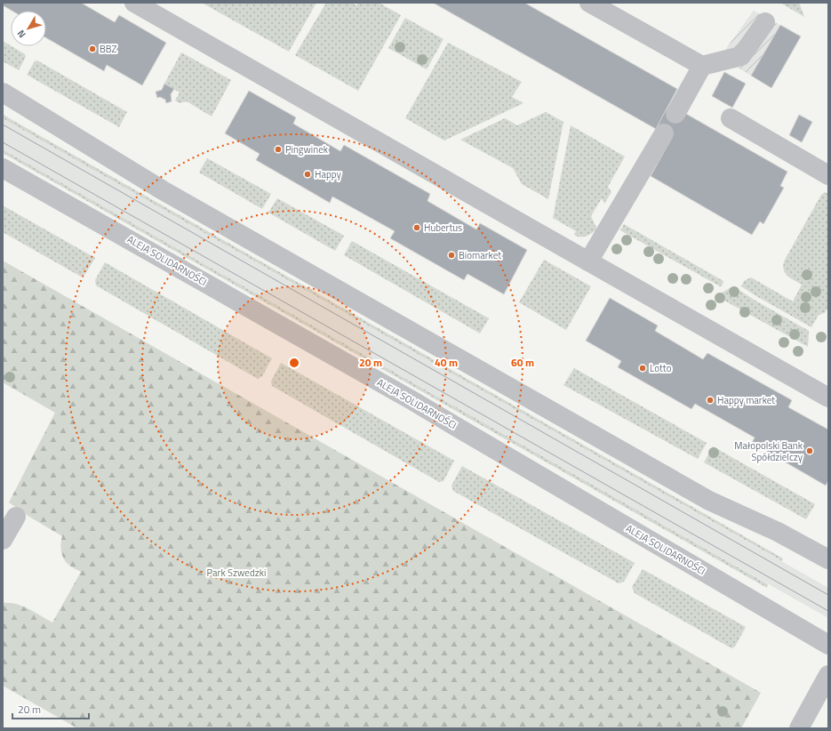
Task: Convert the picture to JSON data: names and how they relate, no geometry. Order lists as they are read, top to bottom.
{
  "streets": {
    "street": ["ALEJA SOLIDARNOŚCI"]
  },
  "parks": ["Park Szwedzki"],
  "places": [
    "BBZ",
    "Pingwinek",
    "Happy",
    "Hubertus",
    "Biomarket",
    "Lotto",
    "Happy market",
    "Małopolski Bank Spółdzielczy"
  ],
  "scale_bar": "20 m",
  "north": "bottom left",
  "rings": ["20 m", "40 m", "60 m"]
}
